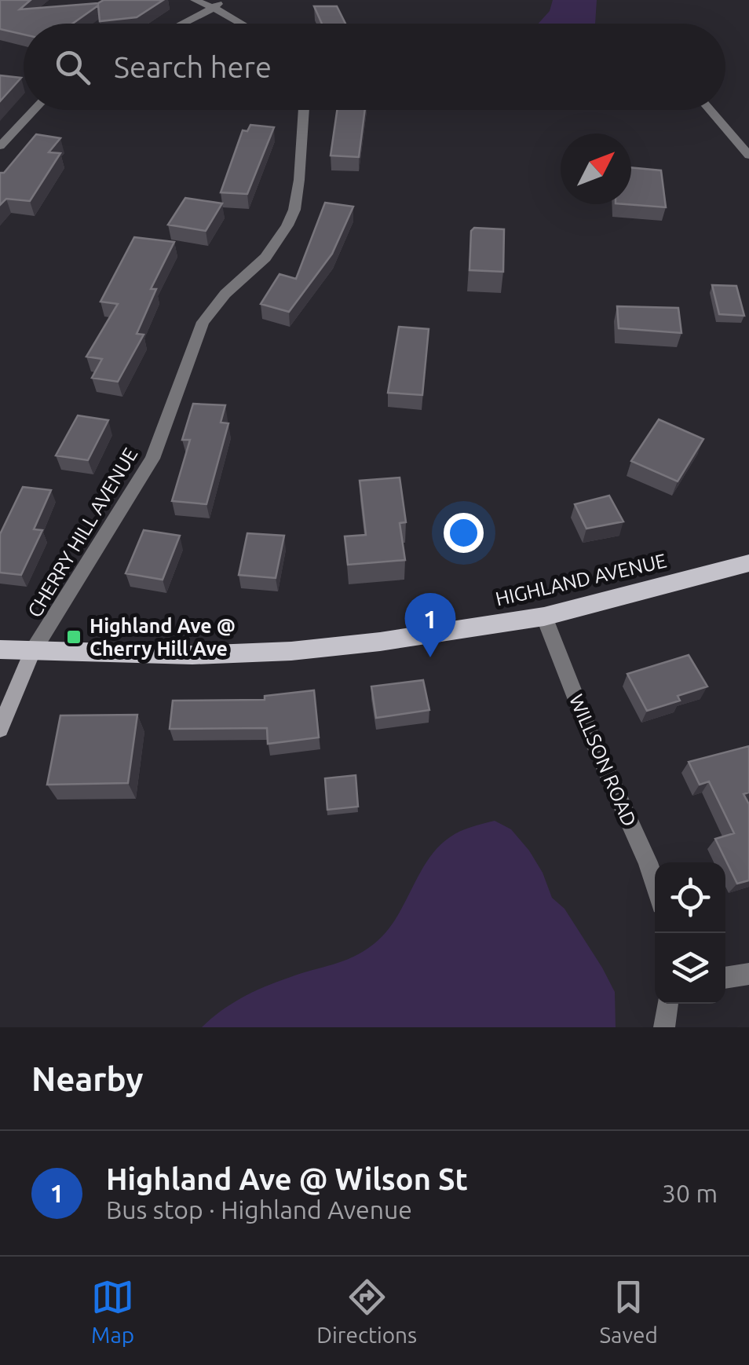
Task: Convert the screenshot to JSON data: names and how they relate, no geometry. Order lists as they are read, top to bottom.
{
  "streets": {
    "main road": ["HIGHLAND AVENUE"],
    "street": ["CHERRY HILL AVENUE", "WILLSON ROAD"]
  },
  "crossings": [
    ["CHERRY HILL AVENUE", "HIGHLAND AVENUE"],
    ["HIGHLAND AVENUE", "WILLSON ROAD"]
  ],
  "places": {
    "transit": ["Highland Ave @ Cherry Hill Ave"]
  },
  "north": "top right",
  "page": {
    "search": "Search here",
    "pins": "1",
    "heading": "Nearby",
    "list": [
      {
        "mark": "1",
        "name": "Highland Ave @ Wilson St",
        "note": "Bus stop · Highland Avenue",
        "value": "30 m"
      }
    ],
    "nav": ["Map", "Directions", "Saved"]
  }
}
